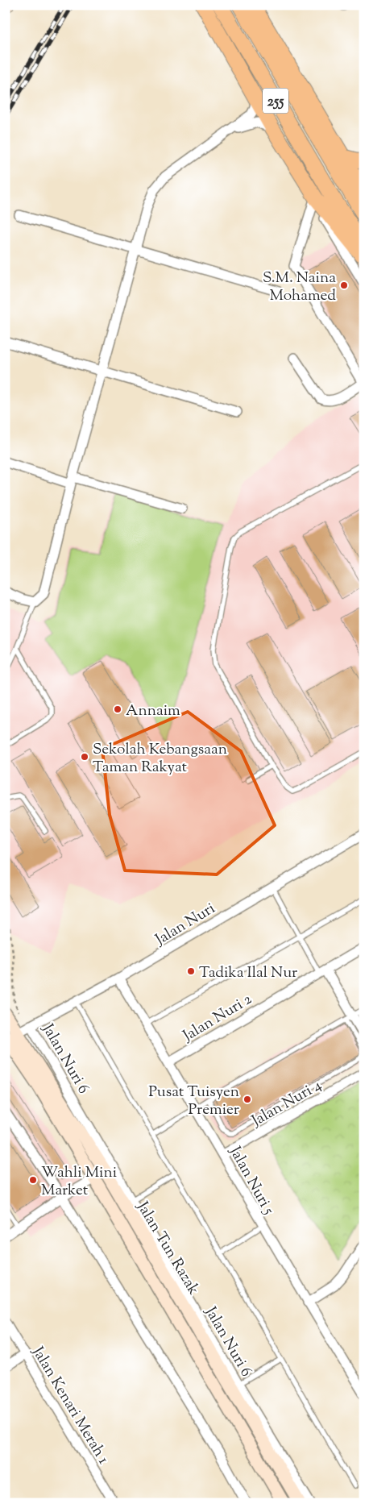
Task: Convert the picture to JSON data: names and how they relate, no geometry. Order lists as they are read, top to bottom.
{
  "streets": {
    "main road": ["255", "Jalan Tun Razak"],
    "street": [
      "Jalan Nuri",
      "Jalan Nuri 2",
      "Jalan Nuri 6",
      "Jalan Nuri 4",
      "Jalan Nuri 5",
      "Jalan Kenari Merah 1"
    ]
  },
  "crossings": [
    ["Jalan Nuri", "Jalan Nuri 6"],
    ["Jalan Nuri", "Jalan Nuri 5"],
    ["Jalan Nuri", "Jalan Tun Razak"],
    ["Jalan Nuri 2", "Jalan Nuri 5"],
    ["Jalan Nuri 6", "Jalan Tun Razak"],
    ["Jalan Nuri 4", "Jalan Nuri 5"]
  ],
  "places": [
    "S.M. Naina Mohamed",
    "Annaim",
    "Sekolah Kebangsaan Taman Rakyat",
    "Tadika Ilal Nur",
    "Pusat Tuisyen Premier",
    "Wahli Mini Market"
  ]
}
